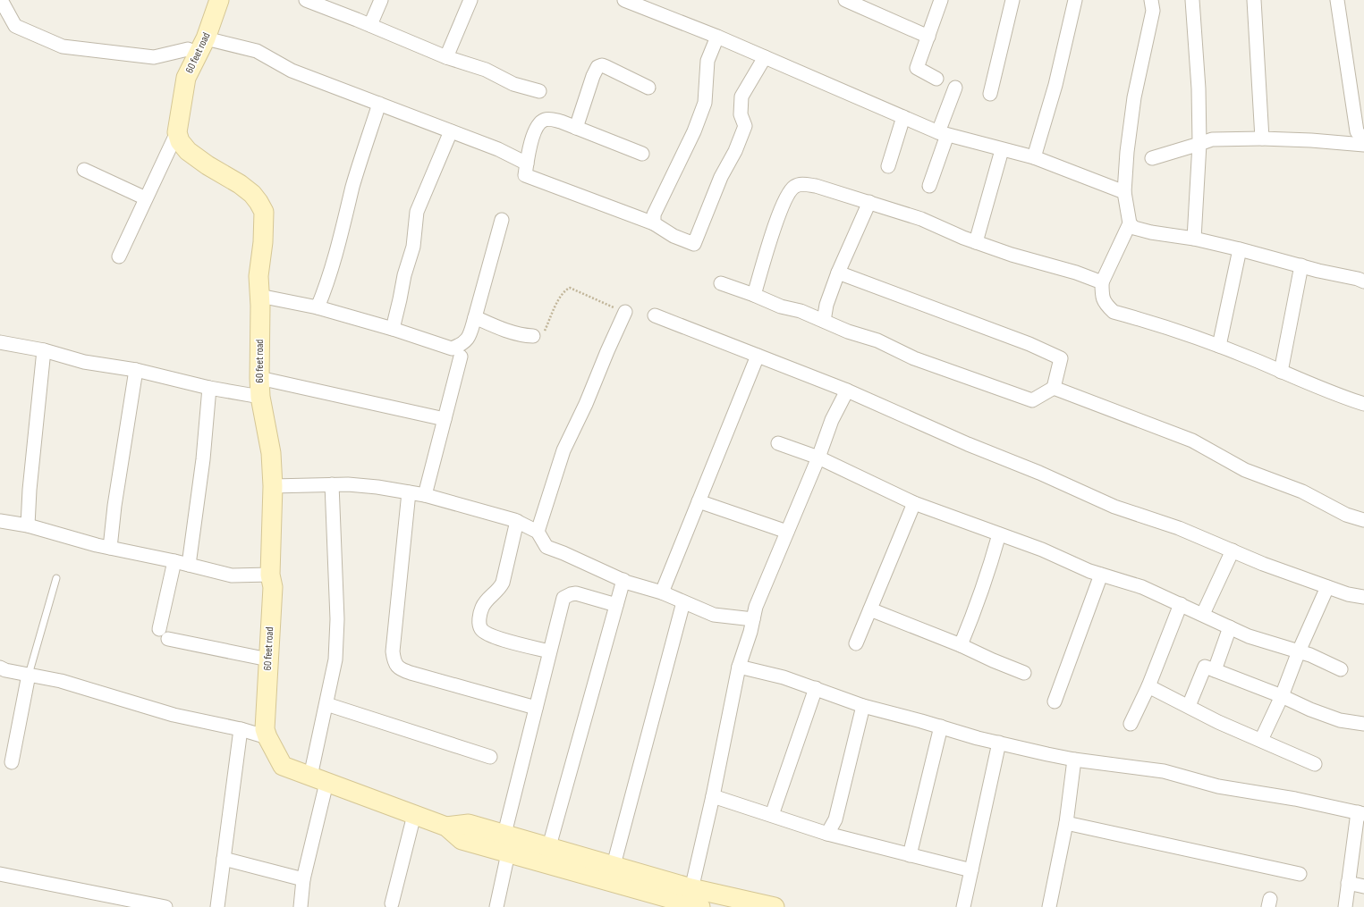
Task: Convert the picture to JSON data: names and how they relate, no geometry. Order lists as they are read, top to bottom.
{
  "streets": {
    "street": ["60 feet road"]
  }
}
